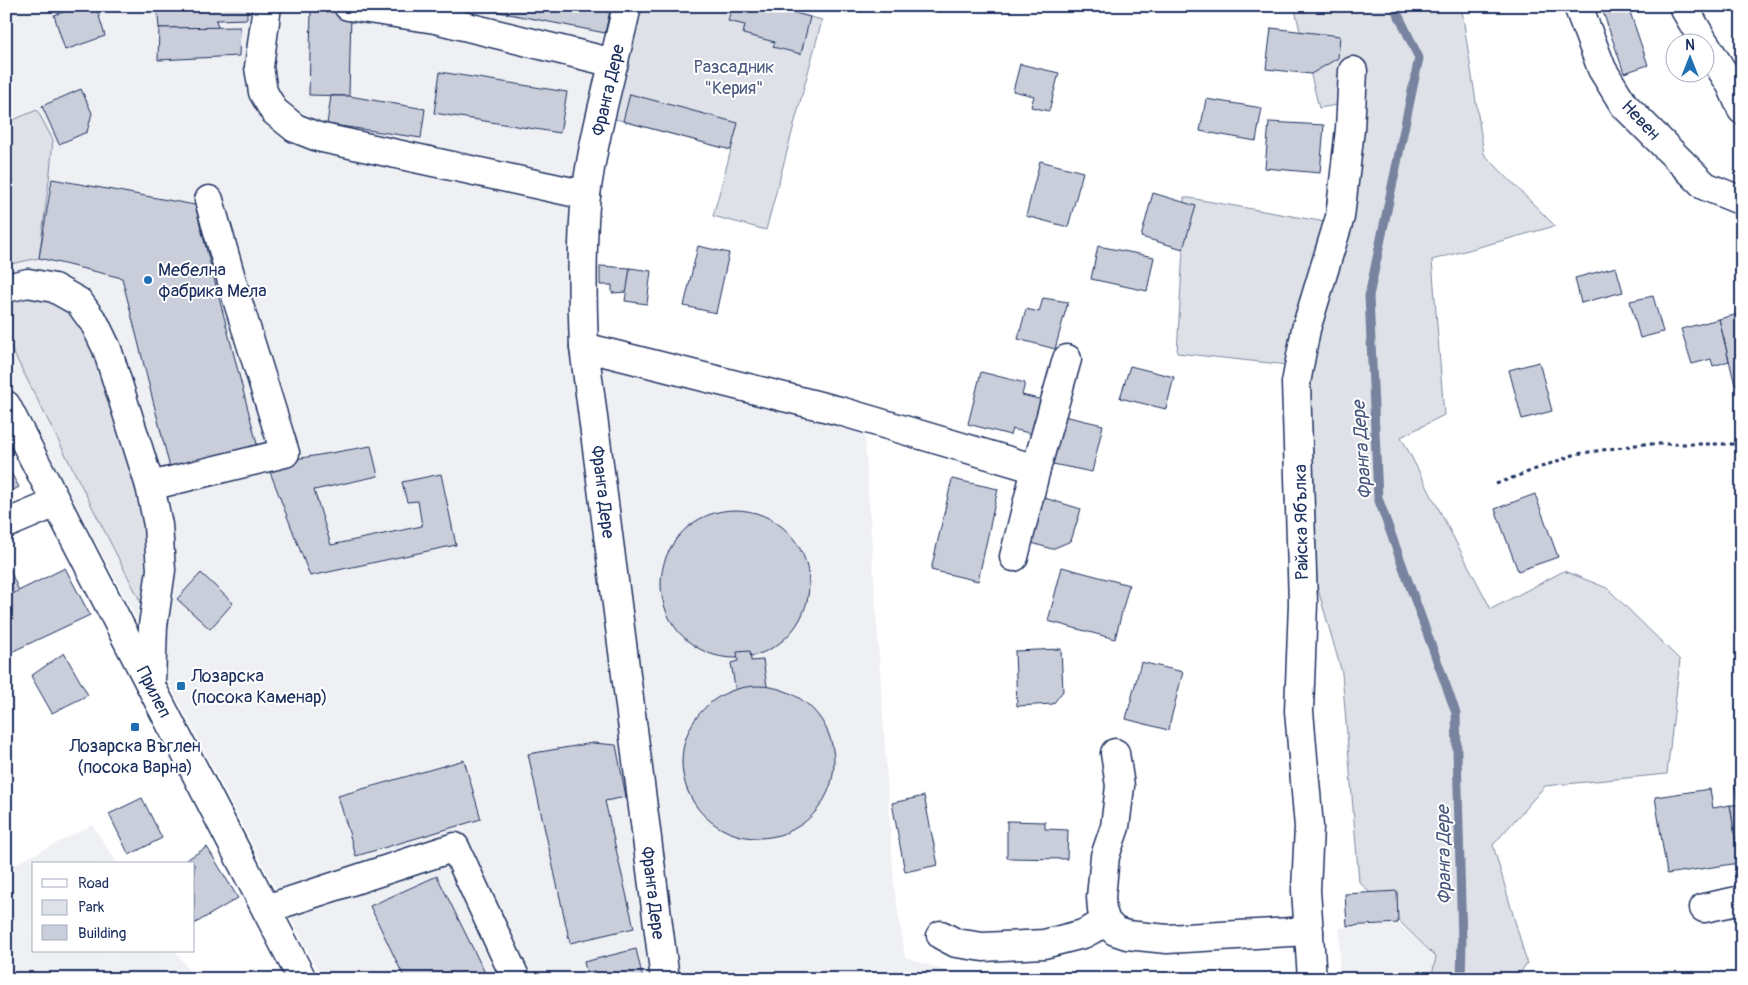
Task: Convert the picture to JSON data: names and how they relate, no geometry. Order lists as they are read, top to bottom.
{
  "streets": {
    "street": [
      "Франга Дере",
      "Невен",
      "Райска Ябълка",
      "Прилеп"
    ]
  },
  "water": ["Франга Дере"],
  "parks": ["Разсадник \"Керия\""],
  "places": {
    "other": ["Мебелна фабрика Мела"],
    "transit": ["Лозарска (посока Каменар)", "Лозарска Въглен (посока Варна)"]
  },
  "legend": ["Road", "Park", "Building"],
  "north": "top"
}
